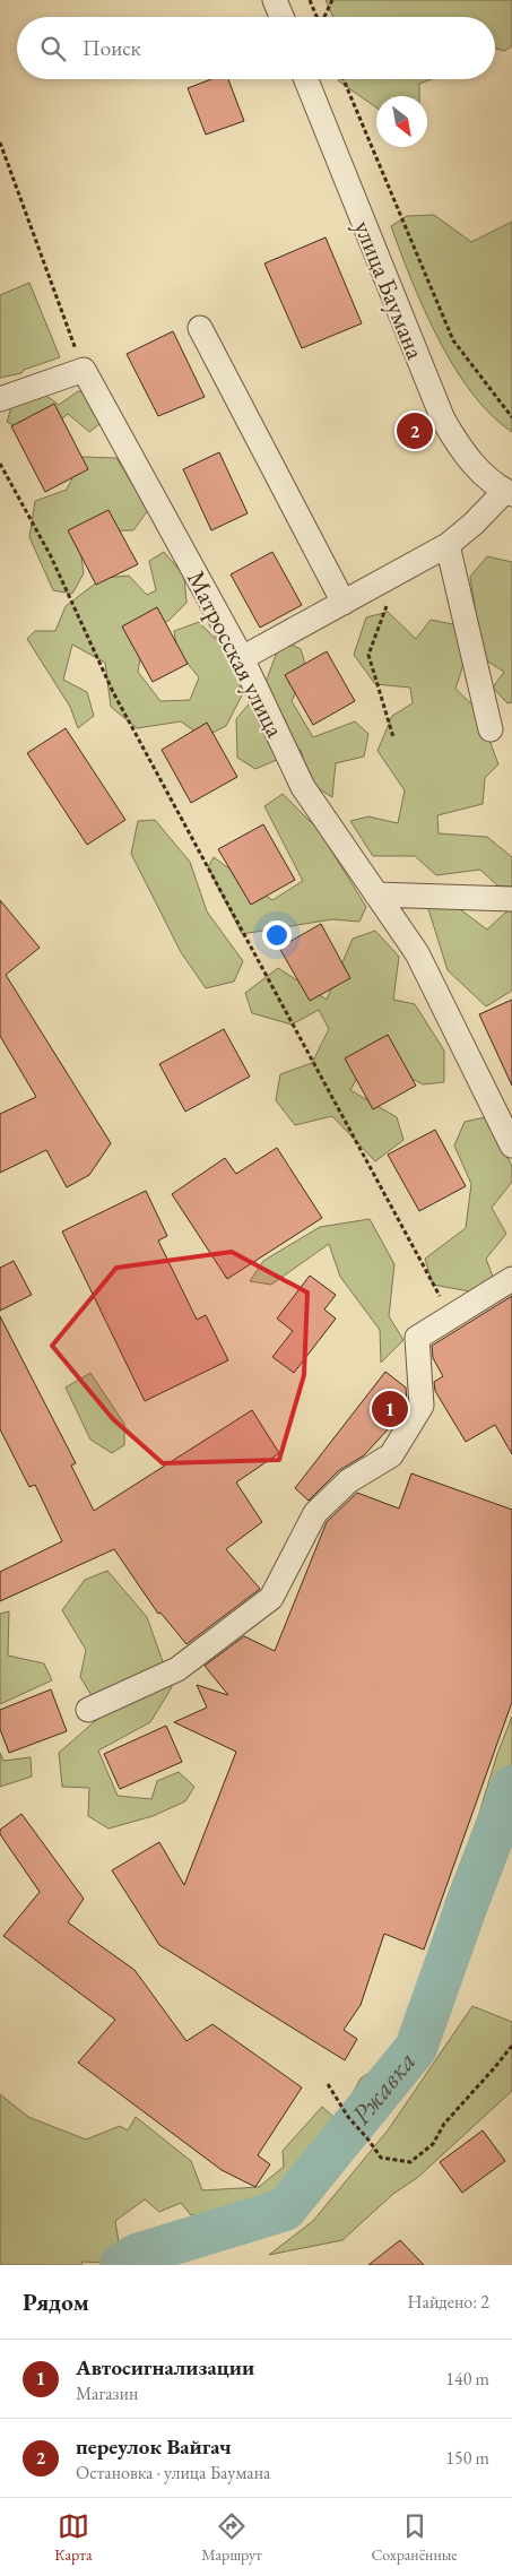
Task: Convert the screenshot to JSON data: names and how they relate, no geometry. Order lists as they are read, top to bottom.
{
  "streets": {
    "street": ["улица Баумана", "Матросская улица"]
  },
  "water": ["Ржавка"],
  "north": "bottom right",
  "page": {
    "search": "Поиск",
    "pins": ["2", "1"],
    "heading": ["Рядом", "Найдено: 2"],
    "list": [
      {
        "mark": "1",
        "name": "Автосигнализации",
        "note": "Магазин",
        "value": "140 m"
      },
      {
        "mark": "2",
        "name": "переулок Вайгач",
        "note": "Остановка · улица Баумана",
        "value": "150 m"
      }
    ],
    "nav": ["Карта", "Маршрут", "Сохранённые"]
  }
}
